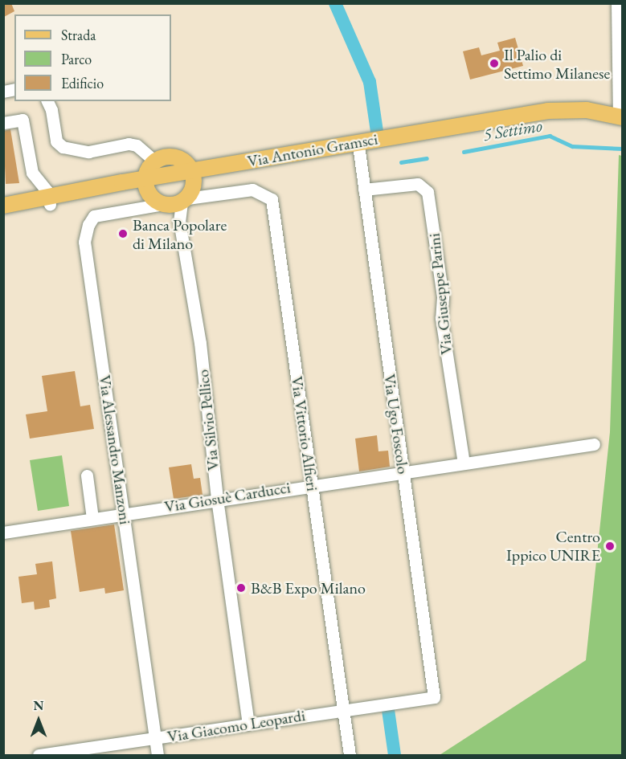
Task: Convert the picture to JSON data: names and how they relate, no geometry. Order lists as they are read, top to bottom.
{
  "streets": {
    "main road": ["Via Antonio Gramsci"],
    "street": [
      "Via Giuseppe Parini",
      "Via Silvio Pellico",
      "Via Ugo Foscolo",
      "Via Vittorio Alfieri",
      "Via Alessandro Manzoni",
      "Via Giosuè Carducci",
      "Via Giacomo Leopardi"
    ]
  },
  "crossings": [
    ["Via Antonio Gramsci", "Via Ugo Foscolo"],
    ["Via Giuseppe Parini", "Via Ugo Foscolo"],
    ["Via Giuseppe Parini", "Via Giosuè Carducci"],
    ["Via Silvio Pellico", "Via Vittorio Alfieri"],
    ["Via Silvio Pellico", "Via Giosuè Carducci"],
    ["Via Silvio Pellico", "Via Giacomo Leopardi"],
    ["Via Ugo Foscolo", "Via Giosuè Carducci"],
    ["Via Ugo Foscolo", "Via Giacomo Leopardi"],
    ["Via Vittorio Alfieri", "Via Giosuè Carducci"],
    ["Via Vittorio Alfieri", "Via Giacomo Leopardi"],
    ["Via Alessandro Manzoni", "Via Giosuè Carducci"],
    ["Via Alessandro Manzoni", "Via Giacomo Leopardi"]
  ],
  "water": ["5 Settimo"],
  "places": [
    "Il Palio di Settimo Milanese",
    "Banca Popolare di Milano",
    "Centro Ippico UNIRE",
    "B&B Expo Milano"
  ],
  "legend": ["Strada", "Parco", "Edificio"],
  "north": "top"
}
